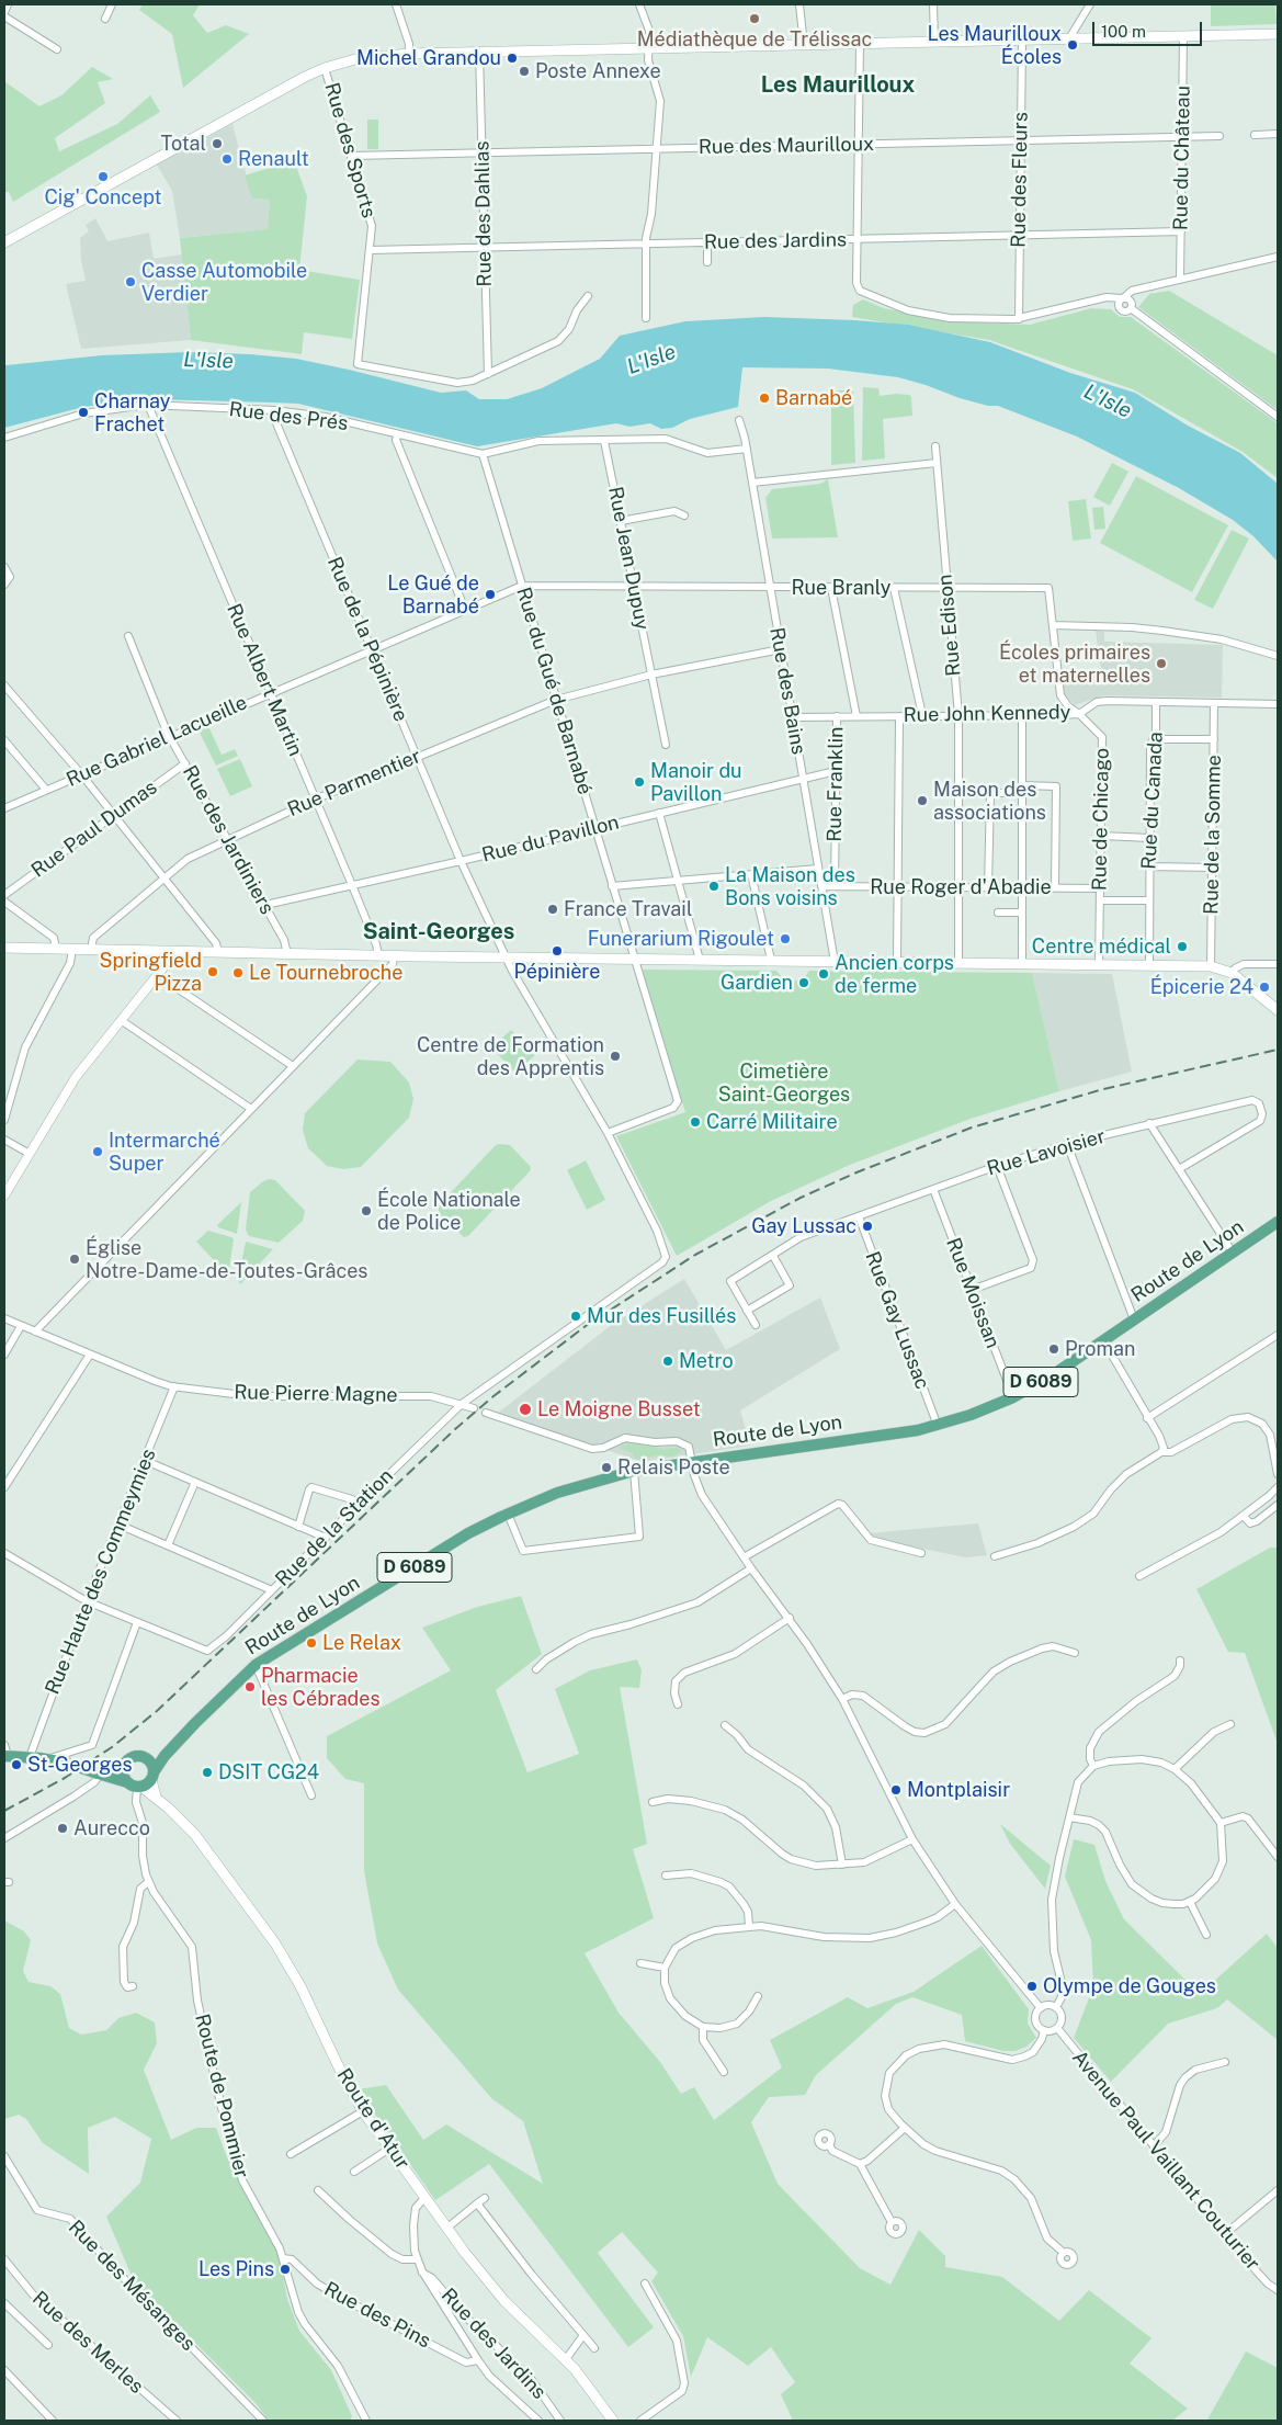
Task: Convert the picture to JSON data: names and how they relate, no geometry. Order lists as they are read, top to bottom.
{
  "streets": {
    "main road": ["Route de Lyon", "D 6089", "Route d'Atur"],
    "street": [
      "Rue des Maurilloux",
      "Rue des Sports",
      "Rue du Château",
      "Rue des Fleurs",
      "Rue des Dahlias",
      "Rue des Jardins",
      "Rue des Prés",
      "Rue Jean Dupuy",
      "Rue Branly",
      "Rue Edison",
      "Rue de la Pépinière",
      "Rue Albert Martin",
      "Rue du Gué de Barnabé",
      "Rue des Bains",
      "Rue John Kennedy",
      "Rue Gabriel Lacueille",
      "Rue Parmentier",
      "Rue Franklin",
      "Rue du Canada",
      "Rue de Chicago",
      "Rue Paul Dumas",
      "Rue de la Somme",
      "Rue du Pavillon",
      "Rue des Jardiniers",
      "Rue Roger d'Abadie",
      "Rue Lavoisier",
      "Rue Moissan",
      "Rue Gay Lussac",
      "Rue Pierre Magne",
      "Rue de la Station",
      "Rue Haute des Commeymies",
      "Route de Pommier",
      "Avenue Paul Vaillant Couturier",
      "Rue des Mésanges",
      "Rue des Pins",
      "Rue des Merles"
    ]
  },
  "crossings": [
    ["Rue des Maurilloux", "Rue des Sports"],
    ["Rue des Maurilloux", "Rue du Château"],
    ["Rue des Maurilloux", "Rue des Fleurs"],
    ["Rue des Maurilloux", "Rue des Dahlias"],
    ["Rue des Sports", "Rue des Dahlias"],
    ["Rue des Sports", "Rue des Jardins"],
    ["Rue du Château", "Rue des Jardins"],
    ["Rue des Fleurs", "Rue des Jardins"],
    ["Rue des Dahlias", "Rue des Jardins"],
    ["Rue des Prés", "Rue Jean Dupuy"],
    ["Rue des Prés", "Rue de la Pépinière"],
    ["Rue des Prés", "Rue Albert Martin"],
    ["Rue des Prés", "Rue du Gué de Barnabé"],
    ["Rue des Prés", "Rue des Bains"],
    ["Rue Jean Dupuy", "Rue Branly"],
    ["Rue Jean Dupuy", "Rue Parmentier"],
    ["Rue Branly", "Rue Edison"],
    ["Rue Branly", "Rue du Gué de Barnabé"],
    ["Rue Branly", "Rue des Bains"],
    ["Rue Branly", "Rue Gabriel Lacueille"],
    ["Rue Branly", "Rue de Chicago"],
    ["Rue Edison", "Rue John Kennedy"],
    ["Rue Edison", "Rue Roger d'Abadie"],
    ["Rue de la Pépinière", "Rue du Gué de Barnabé"],
    ["Rue de la Pépinière", "Rue Gabriel Lacueille"],
    ["Rue de la Pépinière", "Rue Parmentier"],
    ["Rue de la Pépinière", "Rue du Pavillon"],
    ["Rue de la Pépinière", "Rue de la Station"],
    ["Rue Albert Martin", "Rue Gabriel Lacueille"],
    ["Rue Albert Martin", "Rue Parmentier"],
    ["Rue Albert Martin", "Rue du Pavillon"],
    ["Rue du Gué de Barnabé", "Rue Gabriel Lacueille"],
    ["Rue du Gué de Barnabé", "Rue Parmentier"],
    ["Rue du Gué de Barnabé", "Rue du Pavillon"],
    ["Rue des Bains", "Rue John Kennedy"],
    ["Rue des Bains", "Rue Parmentier"],
    ["Rue des Bains", "Rue du Pavillon"],
    ["Rue des Bains", "Rue Roger d'Abadie"],
    ["Rue John Kennedy", "Rue Franklin"],
    ["Rue John Kennedy", "Rue du Canada"],
    ["Rue John Kennedy", "Rue de Chicago"],
    ["Rue John Kennedy", "Rue de la Somme"],
    ["Rue Gabriel Lacueille", "Rue des Jardiniers"],
    ["Rue Parmentier", "Rue des Jardiniers"],
    ["Rue Franklin", "Rue du Pavillon"],
    ["Rue Franklin", "Rue Roger d'Abadie"],
    ["Rue de Chicago", "Rue Roger d'Abadie"],
    ["Rue Paul Dumas", "Rue des Jardiniers"],
    ["Rue du Pavillon", "Rue des Jardiniers"],
    ["Rue Lavoisier", "Rue Moissan"],
    ["Rue Lavoisier", "Rue Gay Lussac"],
    ["Route de Lyon", "Rue Moissan"],
    ["Route de Lyon", "Rue Gay Lussac"],
    ["Route de Lyon", "Route de Pommier"],
    ["Route de Lyon", "Route d'Atur"],
    ["Rue Pierre Magne", "Rue de la Station"],
    ["Rue Pierre Magne", "Rue Haute des Commeymies"],
    ["Route de Pommier", "Route d'Atur"],
    ["Route de Pommier", "Rue des Pins"]
  ],
  "districts": ["Les Maurilloux", "Saint-Georges"],
  "water": ["L'Isle"],
  "parks": ["Cimetière Saint-Georges"],
  "places": [
    "Médiathèque de Trélissac",
    "Les Maurilloux Écoles",
    "Michel Grandou",
    "Poste Annexe",
    "Total",
    "Renault",
    "Cig' Concept",
    "Casse Automobile Verdier",
    "Barnabé",
    "Charnay Frachet",
    "Le Gué de Barnabé",
    "Écoles primaires et maternelles",
    "Manoir du Pavillon",
    "Maison des associations",
    "La Maison des Bons voisins",
    "France Travail",
    "Funerarium Rigoulet",
    "Centre médical",
    "Pépinière",
    "Springfield Pizza",
    "Le Tournebroche",
    "Ancien corps de ferme",
    "Gardien",
    "Épicerie 24",
    "Centre de Formation des Apprentis",
    "Carré Militaire",
    "Intermarché Super",
    "École Nationale de Police",
    "Gay Lussac",
    "Église Notre-Dame-de-Toutes-Grâces",
    "Mur des Fusillés",
    "Proman",
    "Metro",
    "Le Moigne Busset",
    "Relais Poste",
    "Le Relax",
    "Pharmacie les Cébrades",
    "St-Georges",
    "DSIT CG24",
    "Montplaisir",
    "Aurecco",
    "Olympe de Gouges",
    "Les Pins"
  ],
  "scale_bar": "100 m"
}
